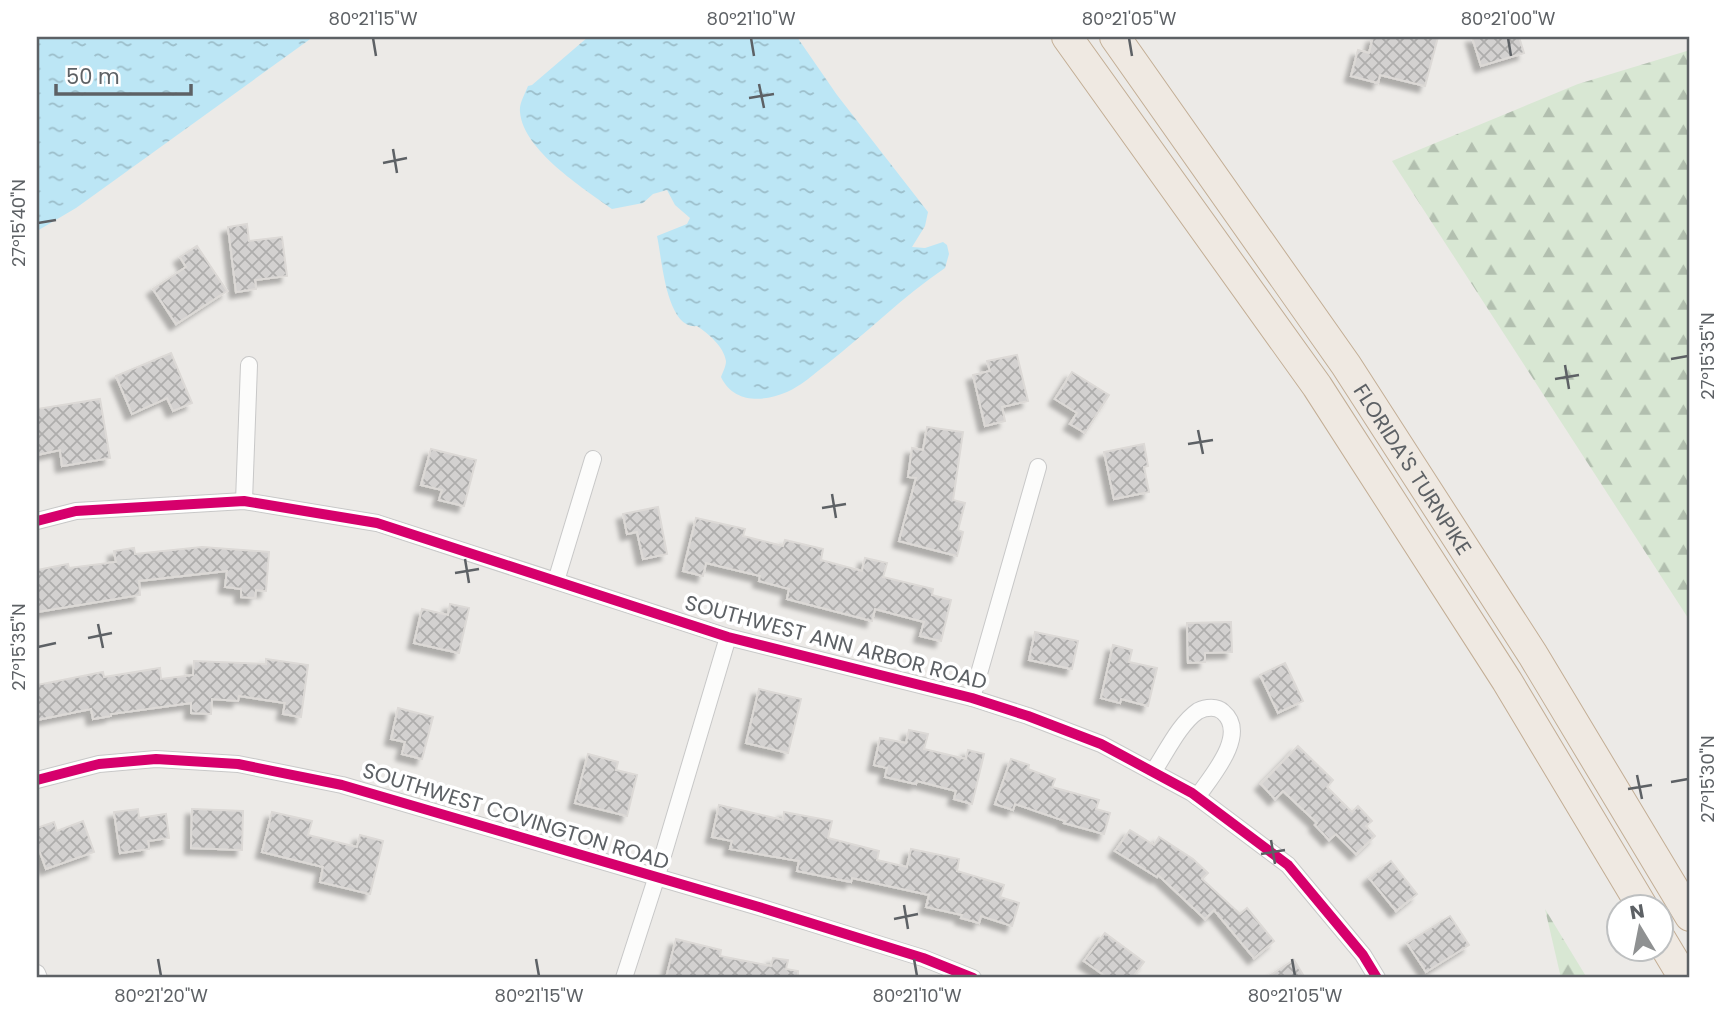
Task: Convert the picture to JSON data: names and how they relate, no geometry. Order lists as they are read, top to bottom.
{
  "streets": {
    "highway": ["FLORIDA'S TURNPIKE"],
    "street": ["SOUTHWEST ANN ARBOR ROAD", "SOUTHWEST COVINGTON ROAD"]
  },
  "scale_bar": "50 m",
  "north": "top",
  "coordinates": [
    "80°21'15\"W",
    "80°21'10\"W",
    "80°21'05\"W",
    "80°21'00\"W",
    "27°15'40\"N",
    "27°15'35\"N",
    "27°15'30\"N",
    "80°21'20\"W"
  ]
}
